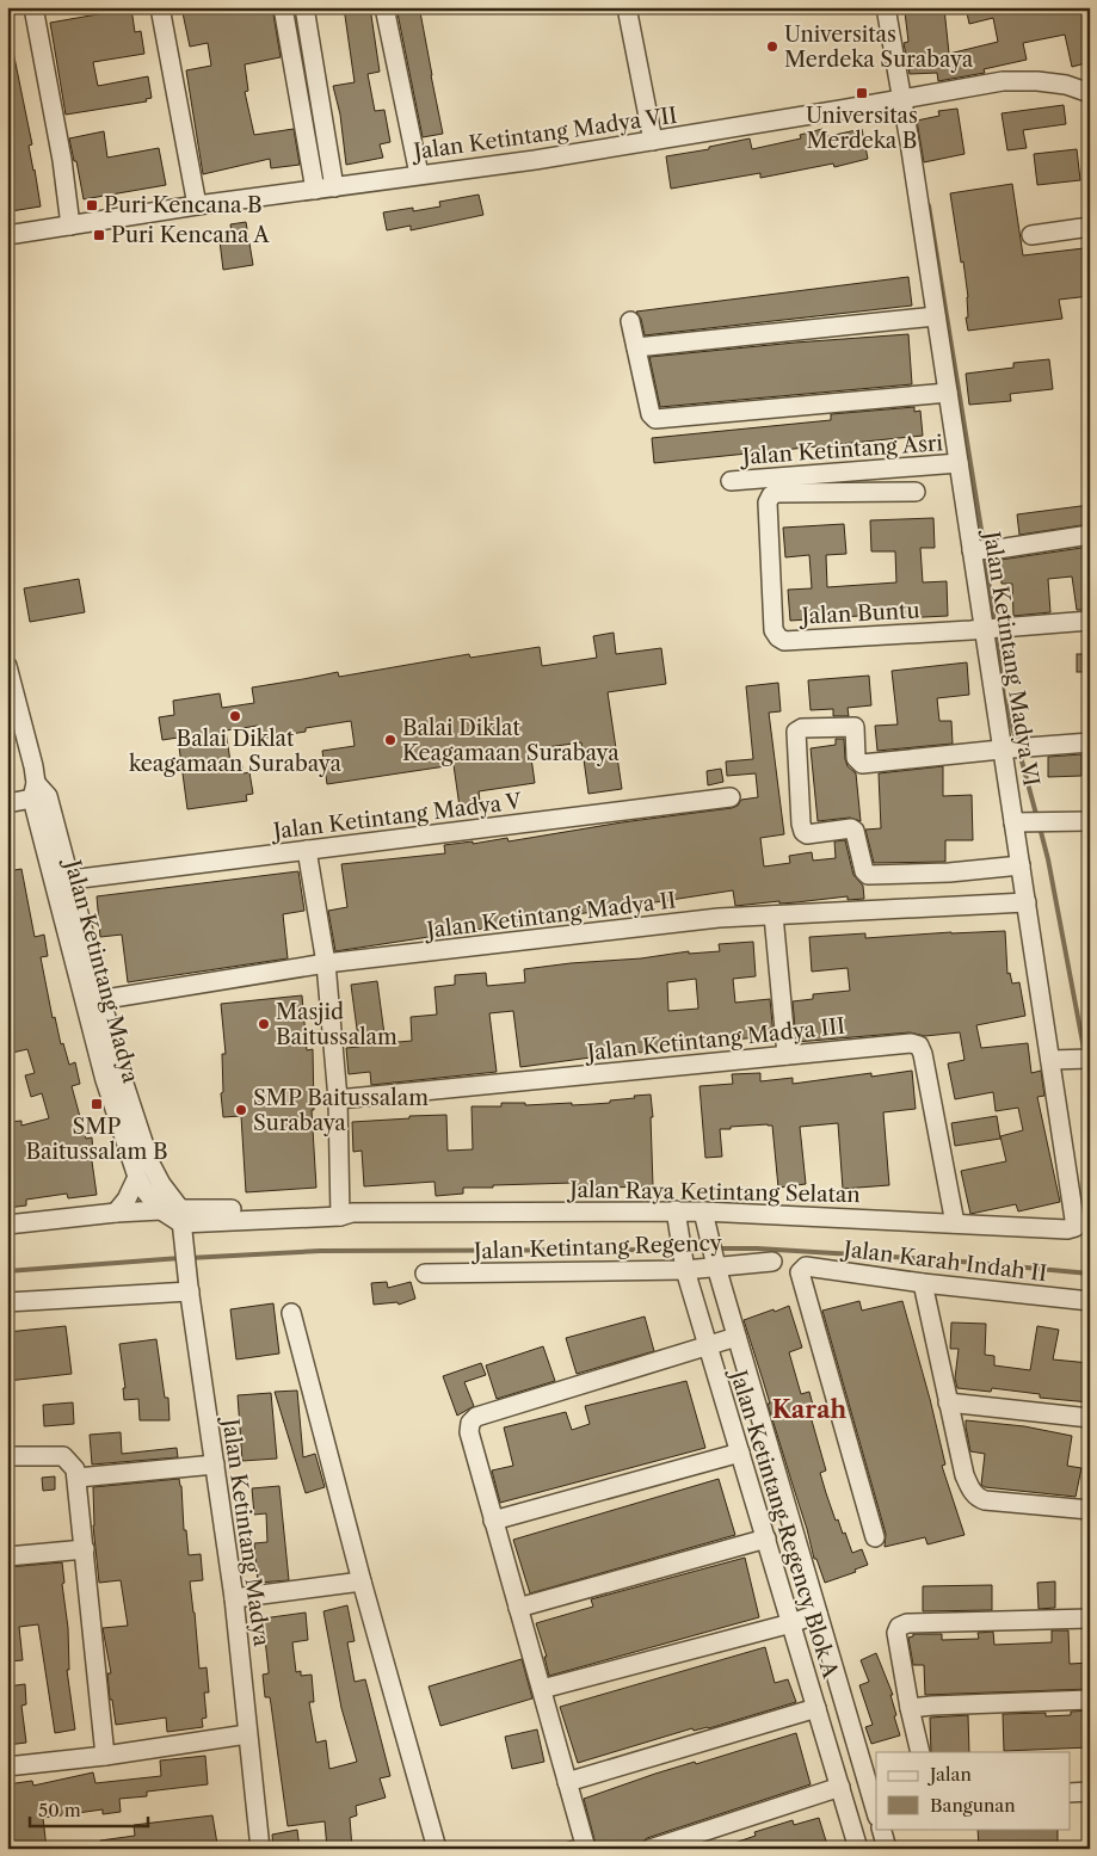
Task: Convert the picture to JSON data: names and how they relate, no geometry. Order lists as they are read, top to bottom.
{
  "streets": {
    "street": [
      "Jalan Ketintang Madya VII",
      "Jalan Ketintang Asri",
      "Jalan Buntu",
      "Jalan Ketintang Madya VI",
      "Jalan Ketintang Madya V",
      "Jalan Ketintang Madya II",
      "Jalan Ketintang Madya",
      "Jalan Ketintang Madya III",
      "Jalan Raya Ketintang Selatan",
      "Jalan Ketintang Regency",
      "Jalan Karah Indah II",
      "Jalan Ketintang Regency Blok A"
    ]
  },
  "crossings": [
    ["Jalan Ketintang Madya VII", "Jalan Ketintang Madya VI"],
    ["Jalan Ketintang Asri", "Jalan Ketintang Madya VI"],
    ["Jalan Buntu", "Jalan Ketintang Madya VI"],
    ["Jalan Ketintang Madya VI", "Jalan Ketintang Madya II"],
    ["Jalan Ketintang Madya VI", "Jalan Raya Ketintang Selatan"],
    ["Jalan Ketintang Madya V", "Jalan Ketintang Madya"],
    ["Jalan Ketintang Madya II", "Jalan Ketintang Madya"],
    ["Jalan Ketintang Madya", "Jalan Raya Ketintang Selatan"],
    ["Jalan Ketintang Madya III", "Jalan Raya Ketintang Selatan"],
    ["Jalan Raya Ketintang Selatan", "Jalan Ketintang Regency Blok A"],
    ["Jalan Ketintang Regency", "Jalan Ketintang Regency Blok A"]
  ],
  "districts": ["Karah"],
  "places": {
    "other": [
      "Universitas Merdeka Surabaya",
      "Balai Diklat keagamaan Surabaya",
      "Balai Diklat Keagamaan Surabaya",
      "Masjid Baitussalam",
      "SMP Baitussalam Surabaya"
    ],
    "transit": [
      "Universitas Merdeka B",
      "Puri Kencana B",
      "Puri Kencana A",
      "SMP Baitussalam B"
    ]
  },
  "legend": ["Jalan", "Bangunan"],
  "scale_bar": "50 m"
}
